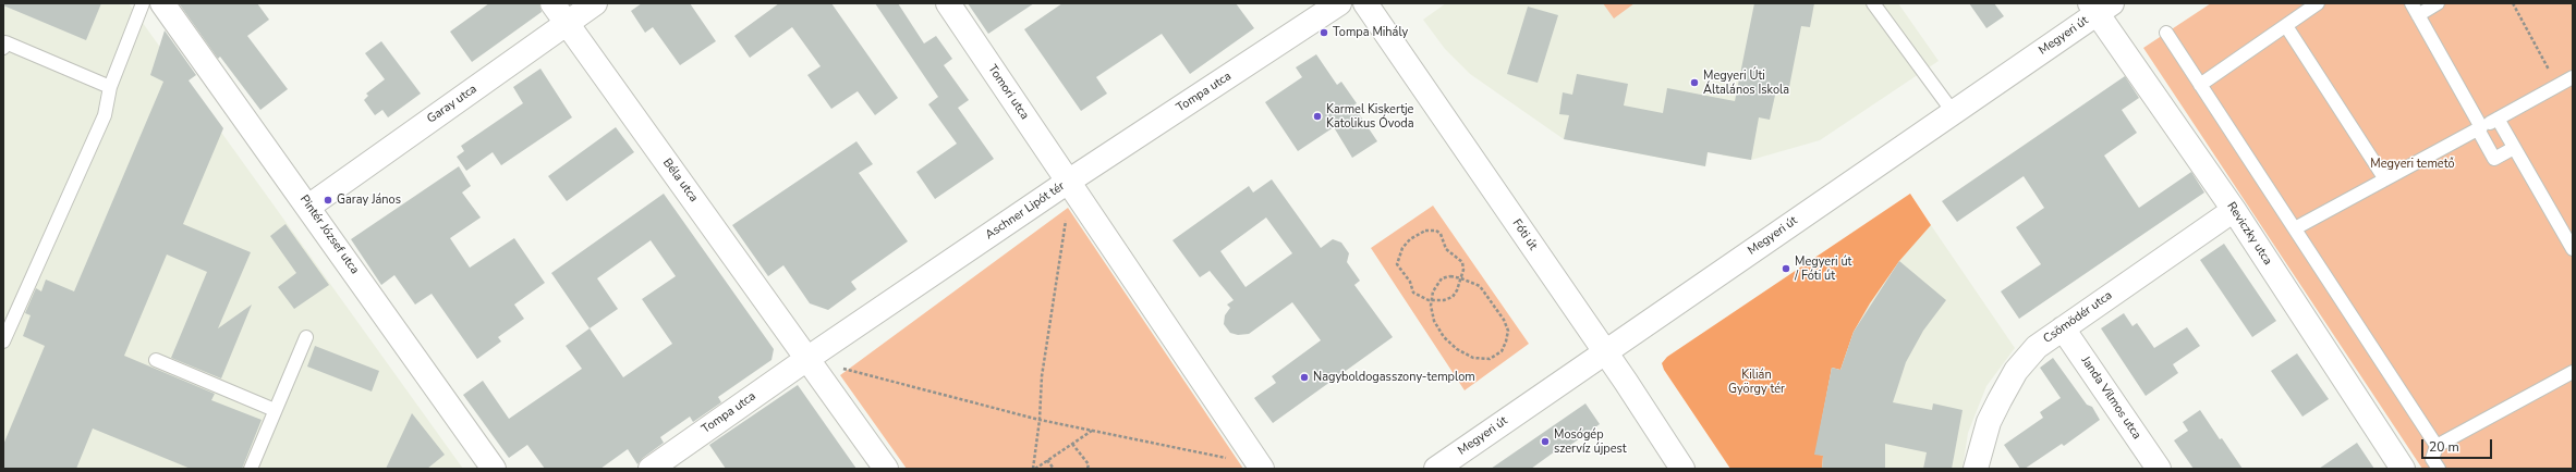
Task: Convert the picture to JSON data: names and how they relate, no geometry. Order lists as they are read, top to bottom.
{
  "streets": {
    "street": [
      "Megyeri út",
      "Tomori utca",
      "Tompa utca",
      "Garay utca",
      "Béla utca",
      "Aschner Lipót tér",
      "Reviczky utca",
      "Pintér József utca",
      "Fóti út",
      "Csömödér utca",
      "Janda Vilmos utca"
    ]
  },
  "crossings": [
    ["Megyeri út", "Reviczky utca"],
    ["Megyeri út", "Fóti út"],
    ["Tomori utca", "Tompa utca"],
    ["Tomori utca", "Aschner Lipót tér"],
    ["Tompa utca", "Béla utca"],
    ["Tompa utca", "Aschner Lipót tér"],
    ["Garay utca", "Béla utca"],
    ["Garay utca", "Pintér József utca"],
    ["Béla utca", "Aschner Lipót tér"],
    ["Reviczky utca", "Csömödér utca"],
    ["Csömödér utca", "Janda Vilmos utca"]
  ],
  "parks": ["Megyeri temető", "Kilián György tér"],
  "places": [
    "Tompa Mihály",
    "Megyeri Úti Általános Iskola",
    "Karmel Kiskertje Katolikus Óvoda",
    "Garay János",
    "Megyeri út / Fóti út",
    "Nagyboldogasszony-templom",
    "Mosógép szervíz újpest"
  ],
  "scale_bar": "20 m"
}
